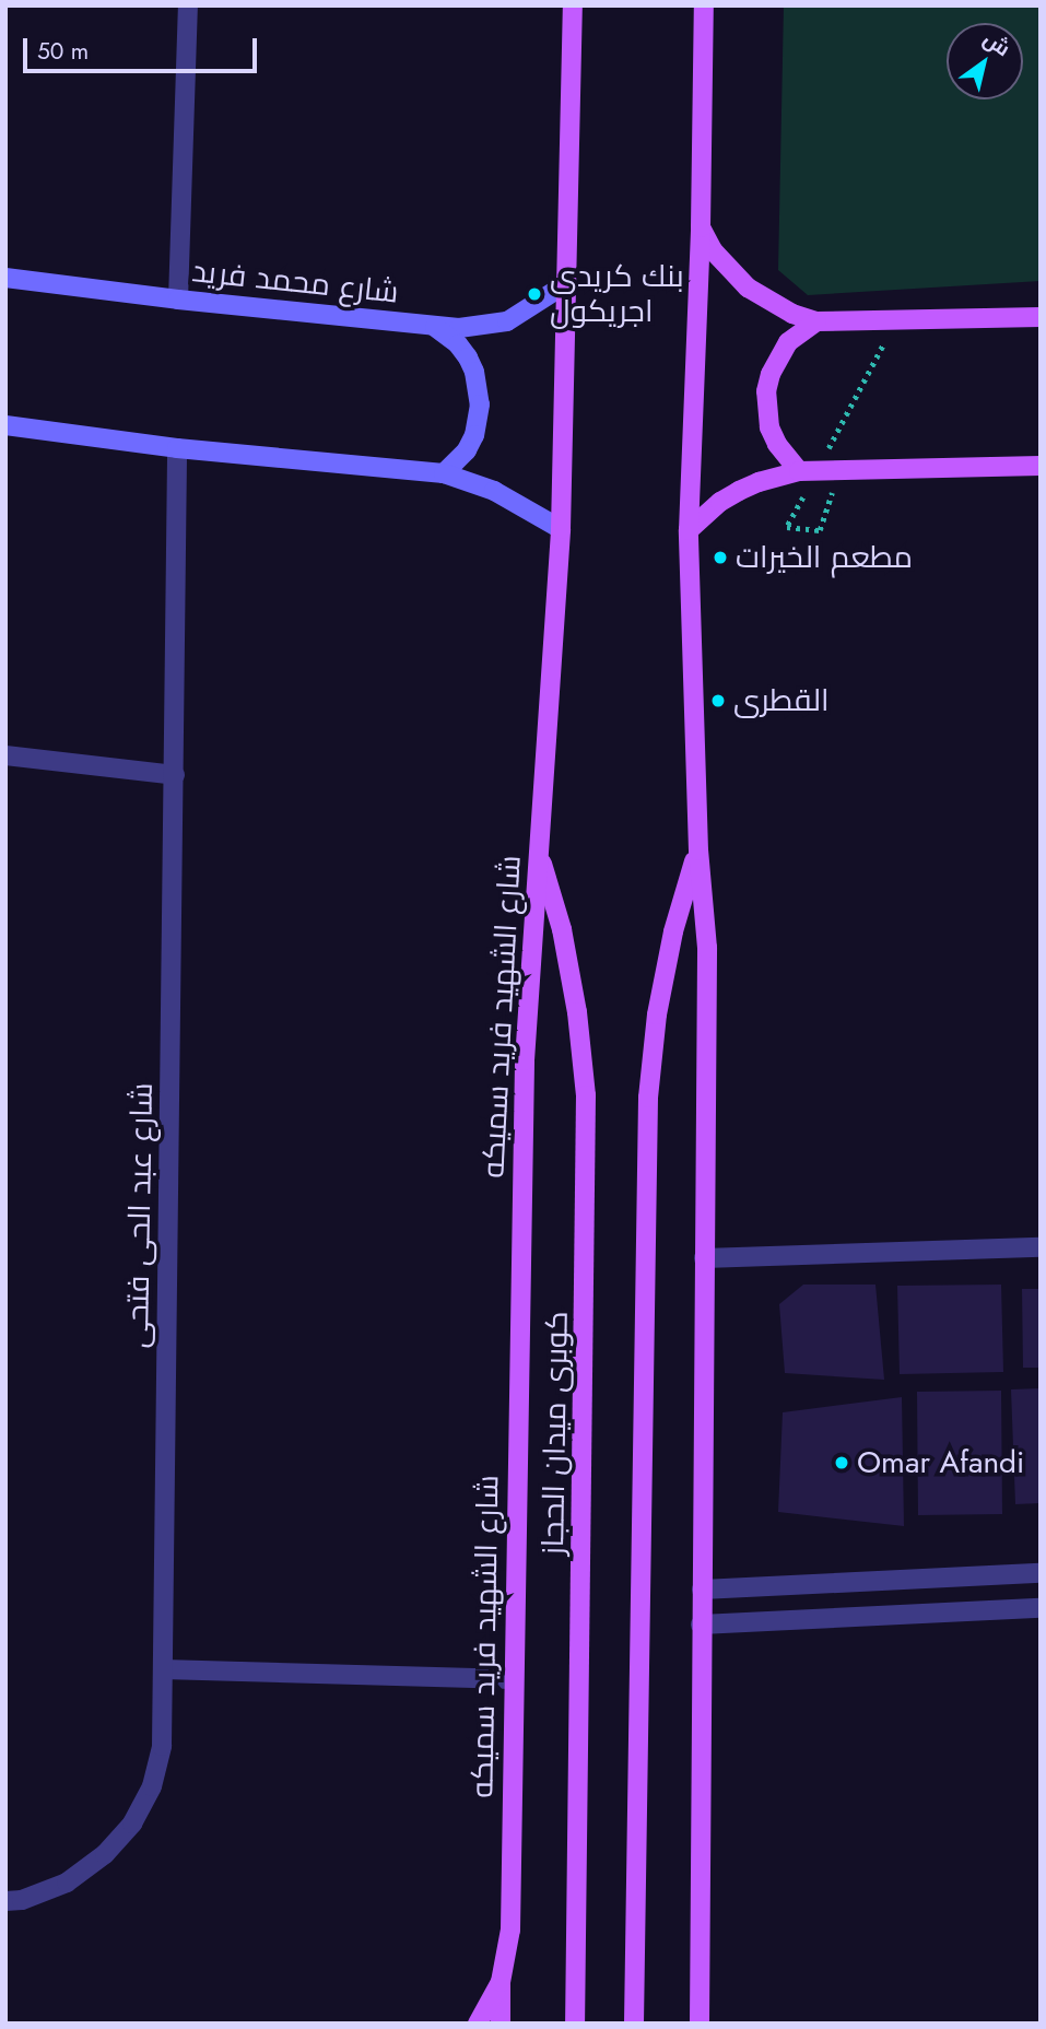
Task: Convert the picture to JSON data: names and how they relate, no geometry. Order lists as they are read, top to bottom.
{
  "streets": {
    "main road": ["شارع محمد فريد", "شارع الشهيد فريد سميكه", "كوبرى ميدان الحجاز"],
    "street": ["شارع عبد الحى فتحى"]
  },
  "crossings": [
    ["شارع محمد فريد", "شارع الشهيد فريد سميكه"],
    ["شارع الشهيد فريد سميكه", "كوبرى ميدان الحجاز"]
  ],
  "places": [
    "بنك كريدى اجريكول",
    "مطعم الخيرات",
    "القطرى",
    "Omar Afandi"
  ],
  "scale_bar": "50 m",
  "north": "top right"
}
